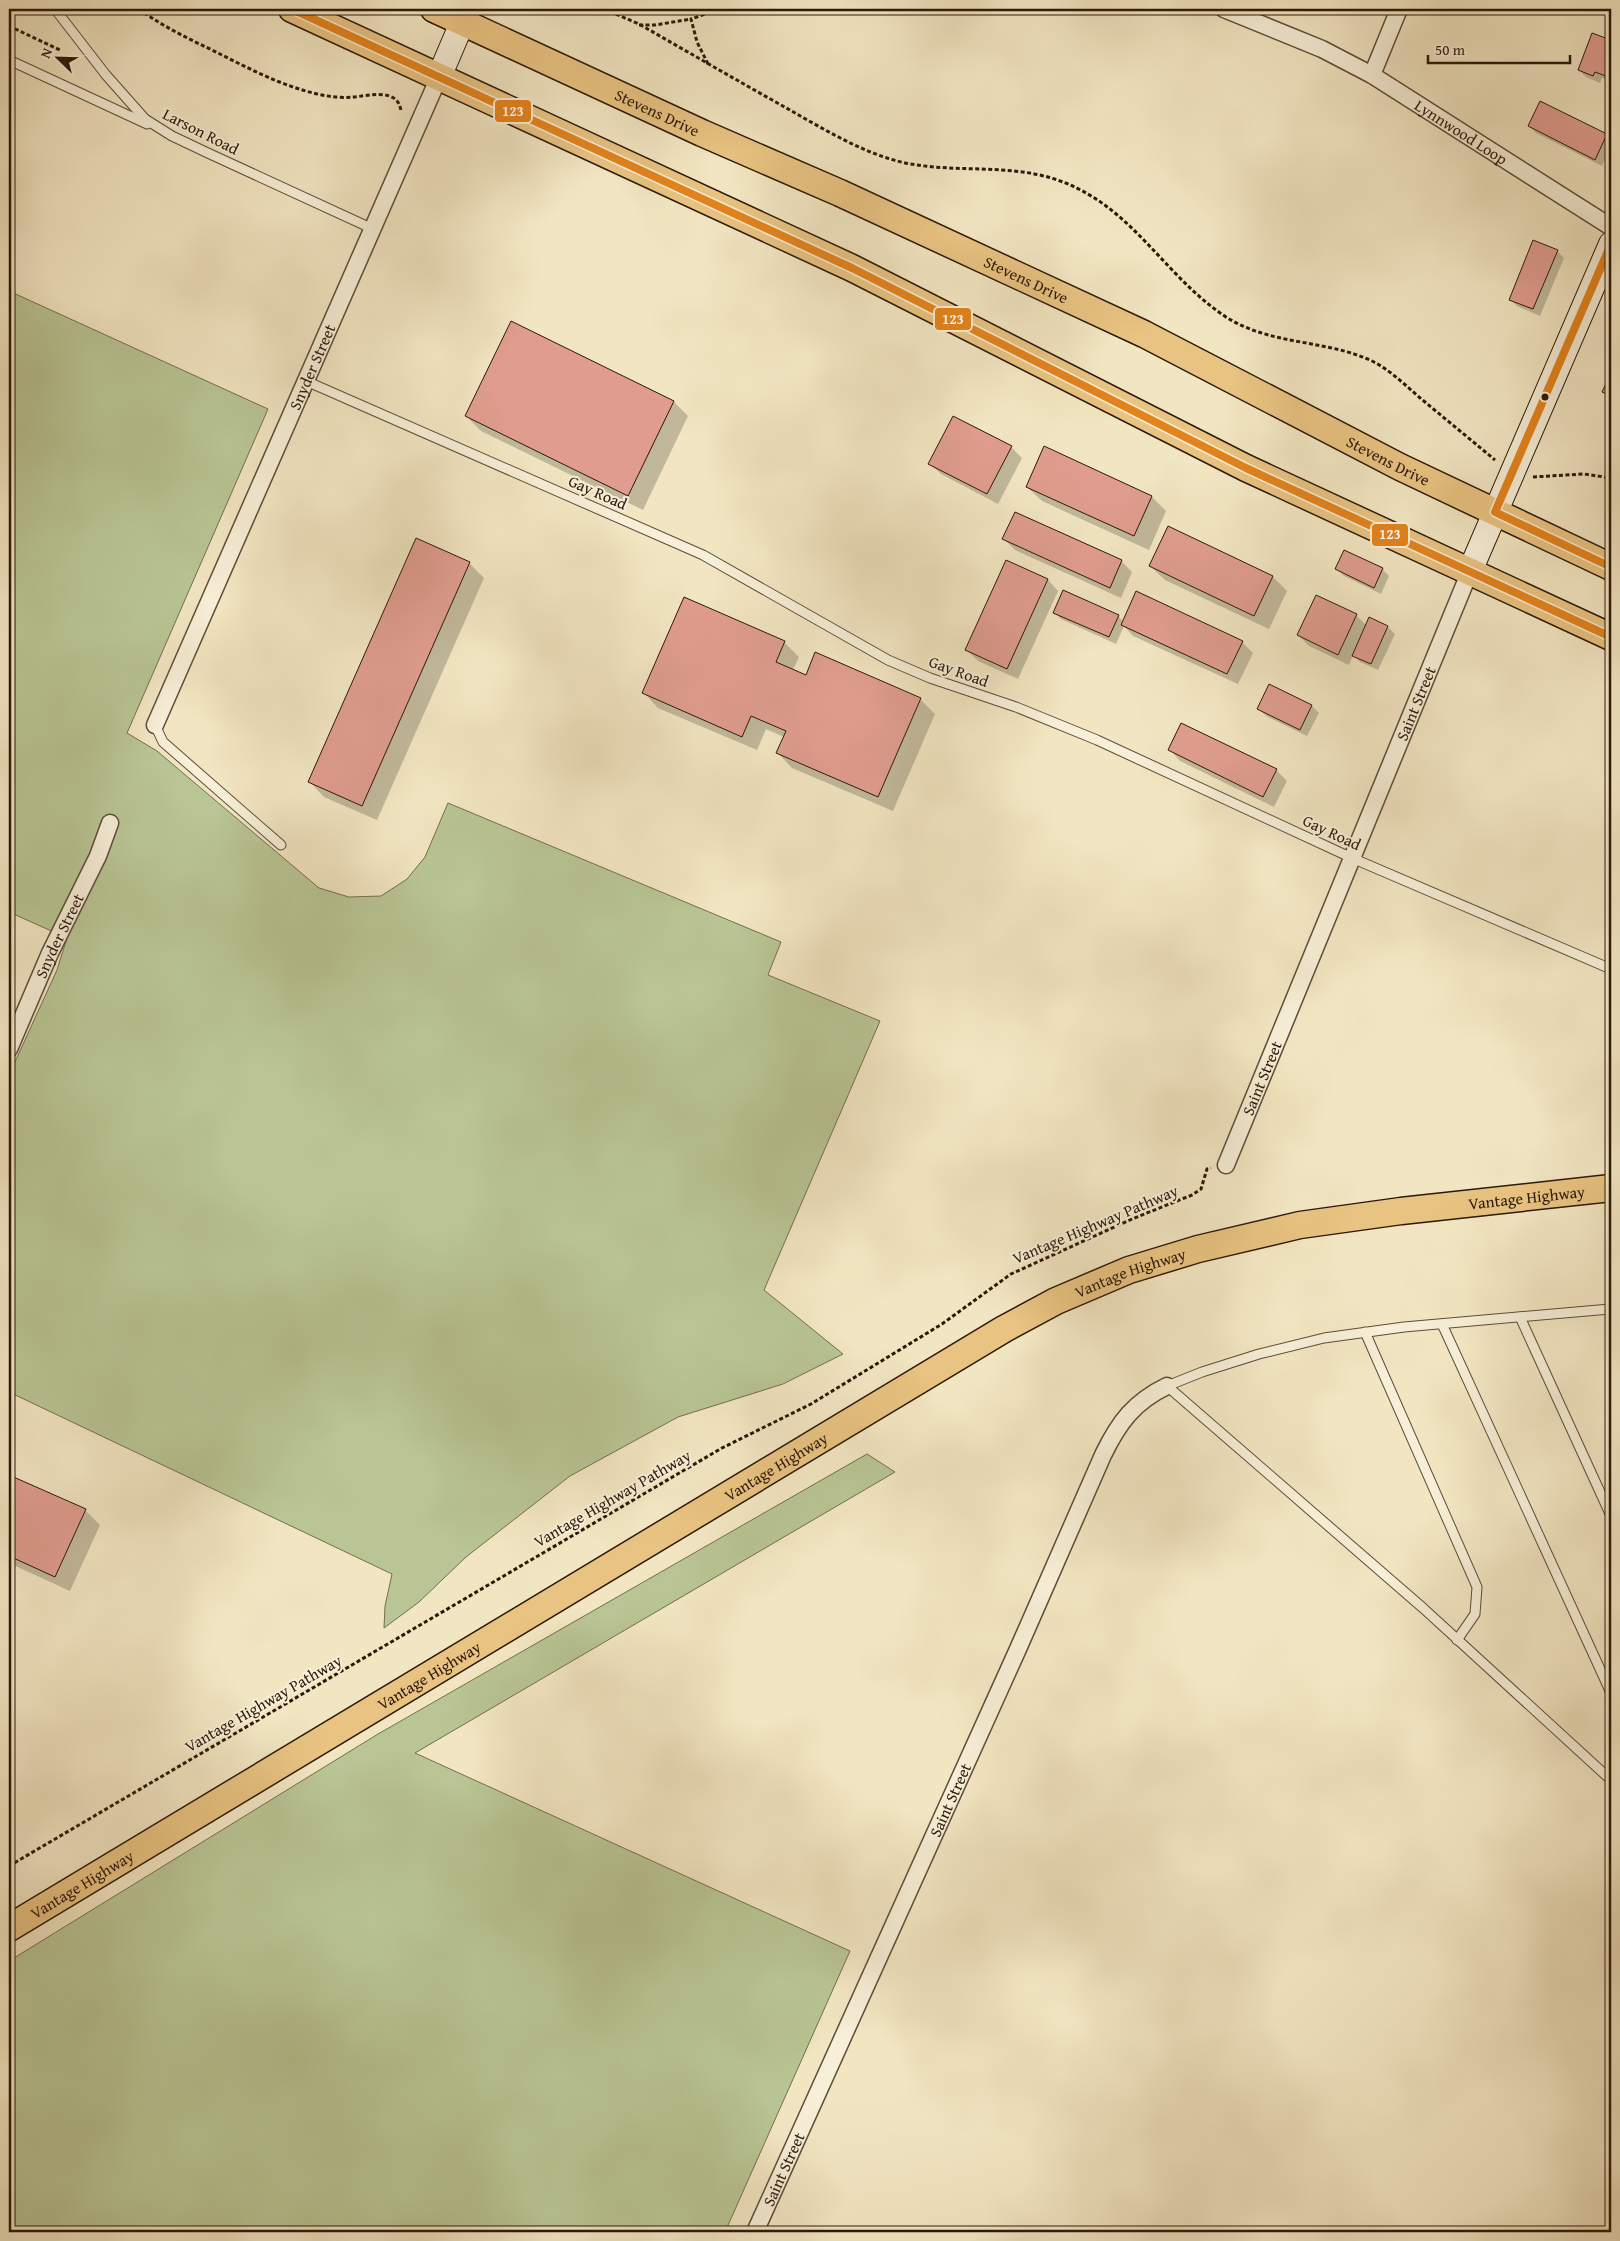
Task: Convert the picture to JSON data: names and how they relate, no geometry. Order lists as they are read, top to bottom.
{
  "streets": {
    "main road": ["Stevens Drive", "Vantage Highway"],
    "street": ["Lynnwood Loop", "Snyder Street", "Saint Street"],
    "lane": ["Larson Road", "Gay Road"],
    "path": ["Vantage Highway Pathway"]
  },
  "crossings": [
    ["Stevens Drive", "Snyder Street"],
    ["Stevens Drive", "Saint Street"],
    ["Larson Road", "Snyder Street"],
    ["Snyder Street", "Gay Road"],
    ["Gay Road", "Saint Street"],
    ["Saint Street", "Vantage Highway Pathway"]
  ],
  "lines": ["transit line 123"],
  "scale_bar": "50 m",
  "north": "top left"
}
